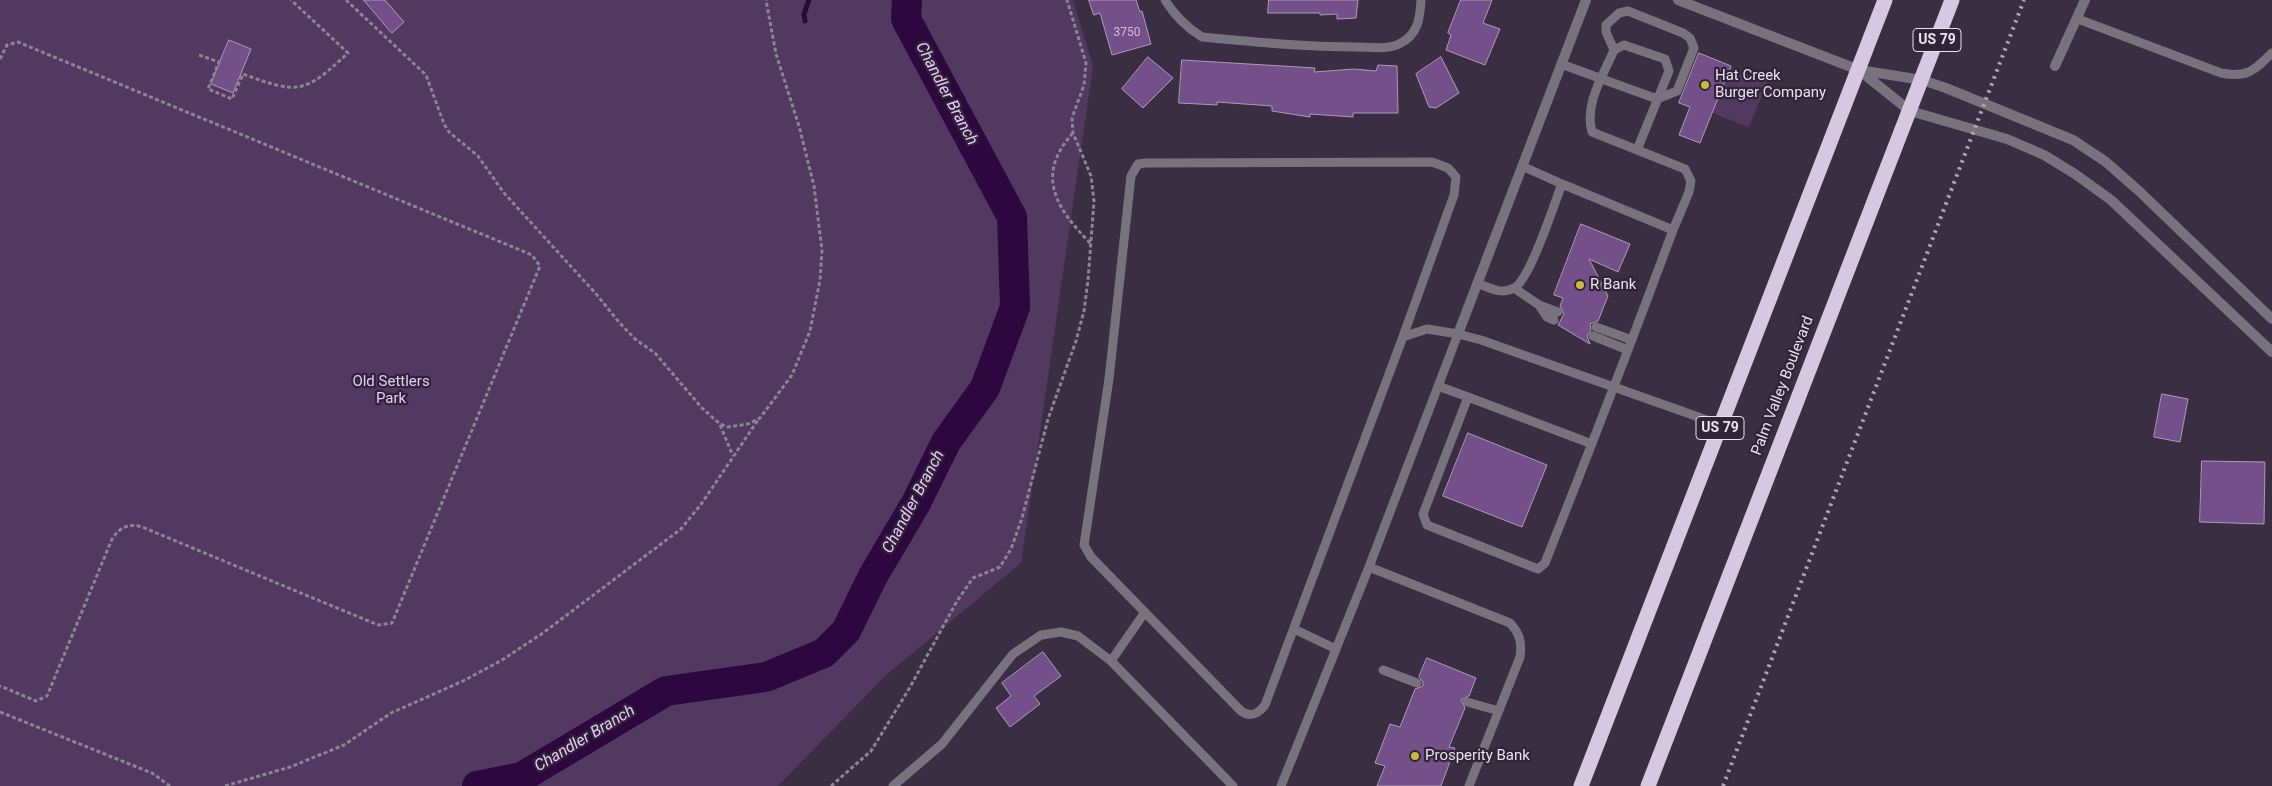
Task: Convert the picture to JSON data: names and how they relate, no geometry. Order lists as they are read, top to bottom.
{
  "streets": {
    "highway": ["US 79", "Palm Valley Boulevard"]
  },
  "water": ["Chandler Branch"],
  "parks": ["Old Settlers Park"],
  "places": ["Hat Creek Burger Company", "R Bank", "Prosperity Bank"],
  "house_numbers": ["3750"]
}
